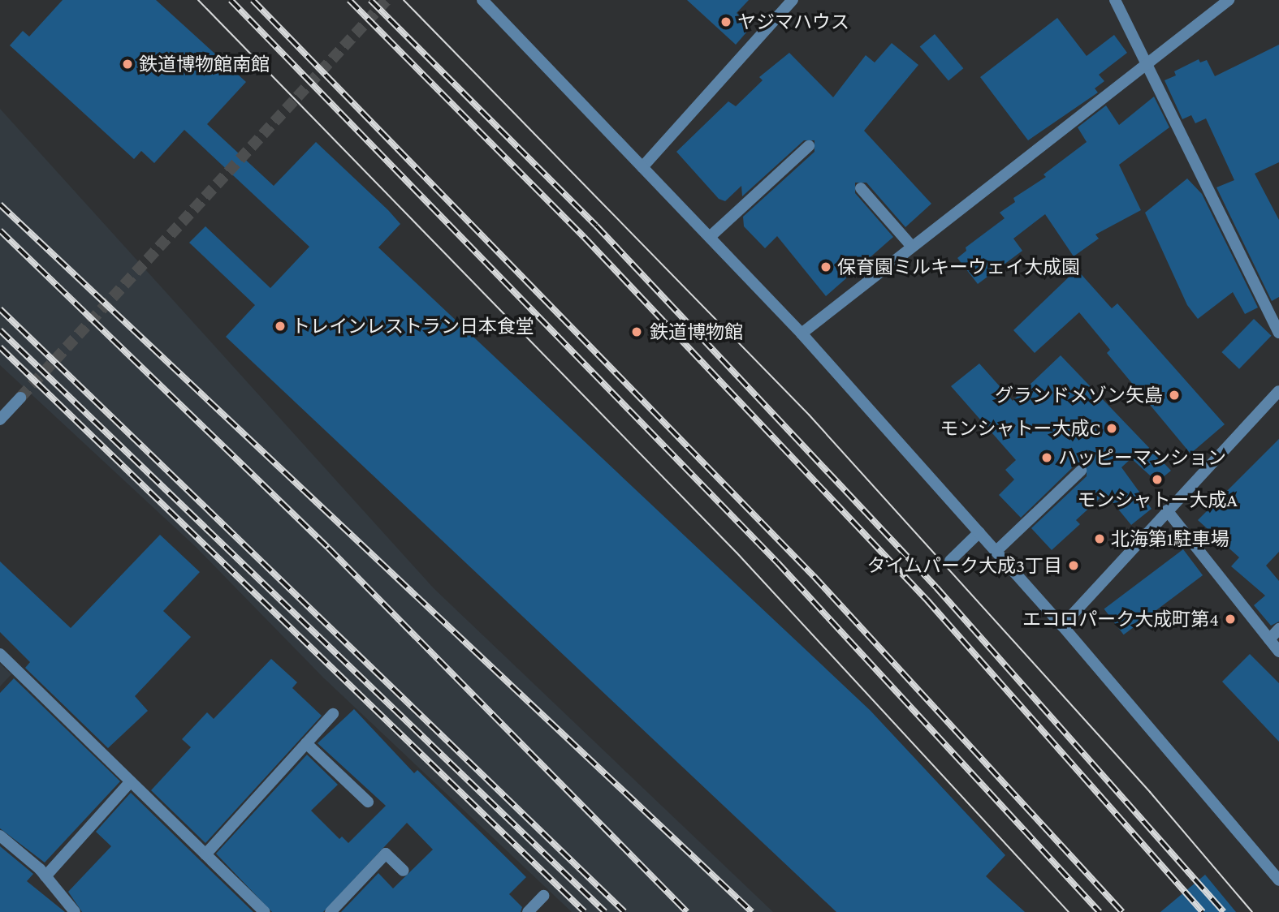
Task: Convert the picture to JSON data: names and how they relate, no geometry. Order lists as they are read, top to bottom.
{
  "places": [
    "ヤジマハウス",
    "鉄道博物館南館",
    "保育園ミルキーウェイ大成園",
    "トレインレストラン日本食堂",
    "鉄道博物館",
    "グランドメゾン矢島",
    "モンシャトー大成C",
    "ハッピーマンション",
    "モンシャトー大成A",
    "北海第1駐車場",
    "タイムパーク大成3丁目",
    "エコロパーク大成町第4"
  ]
}
